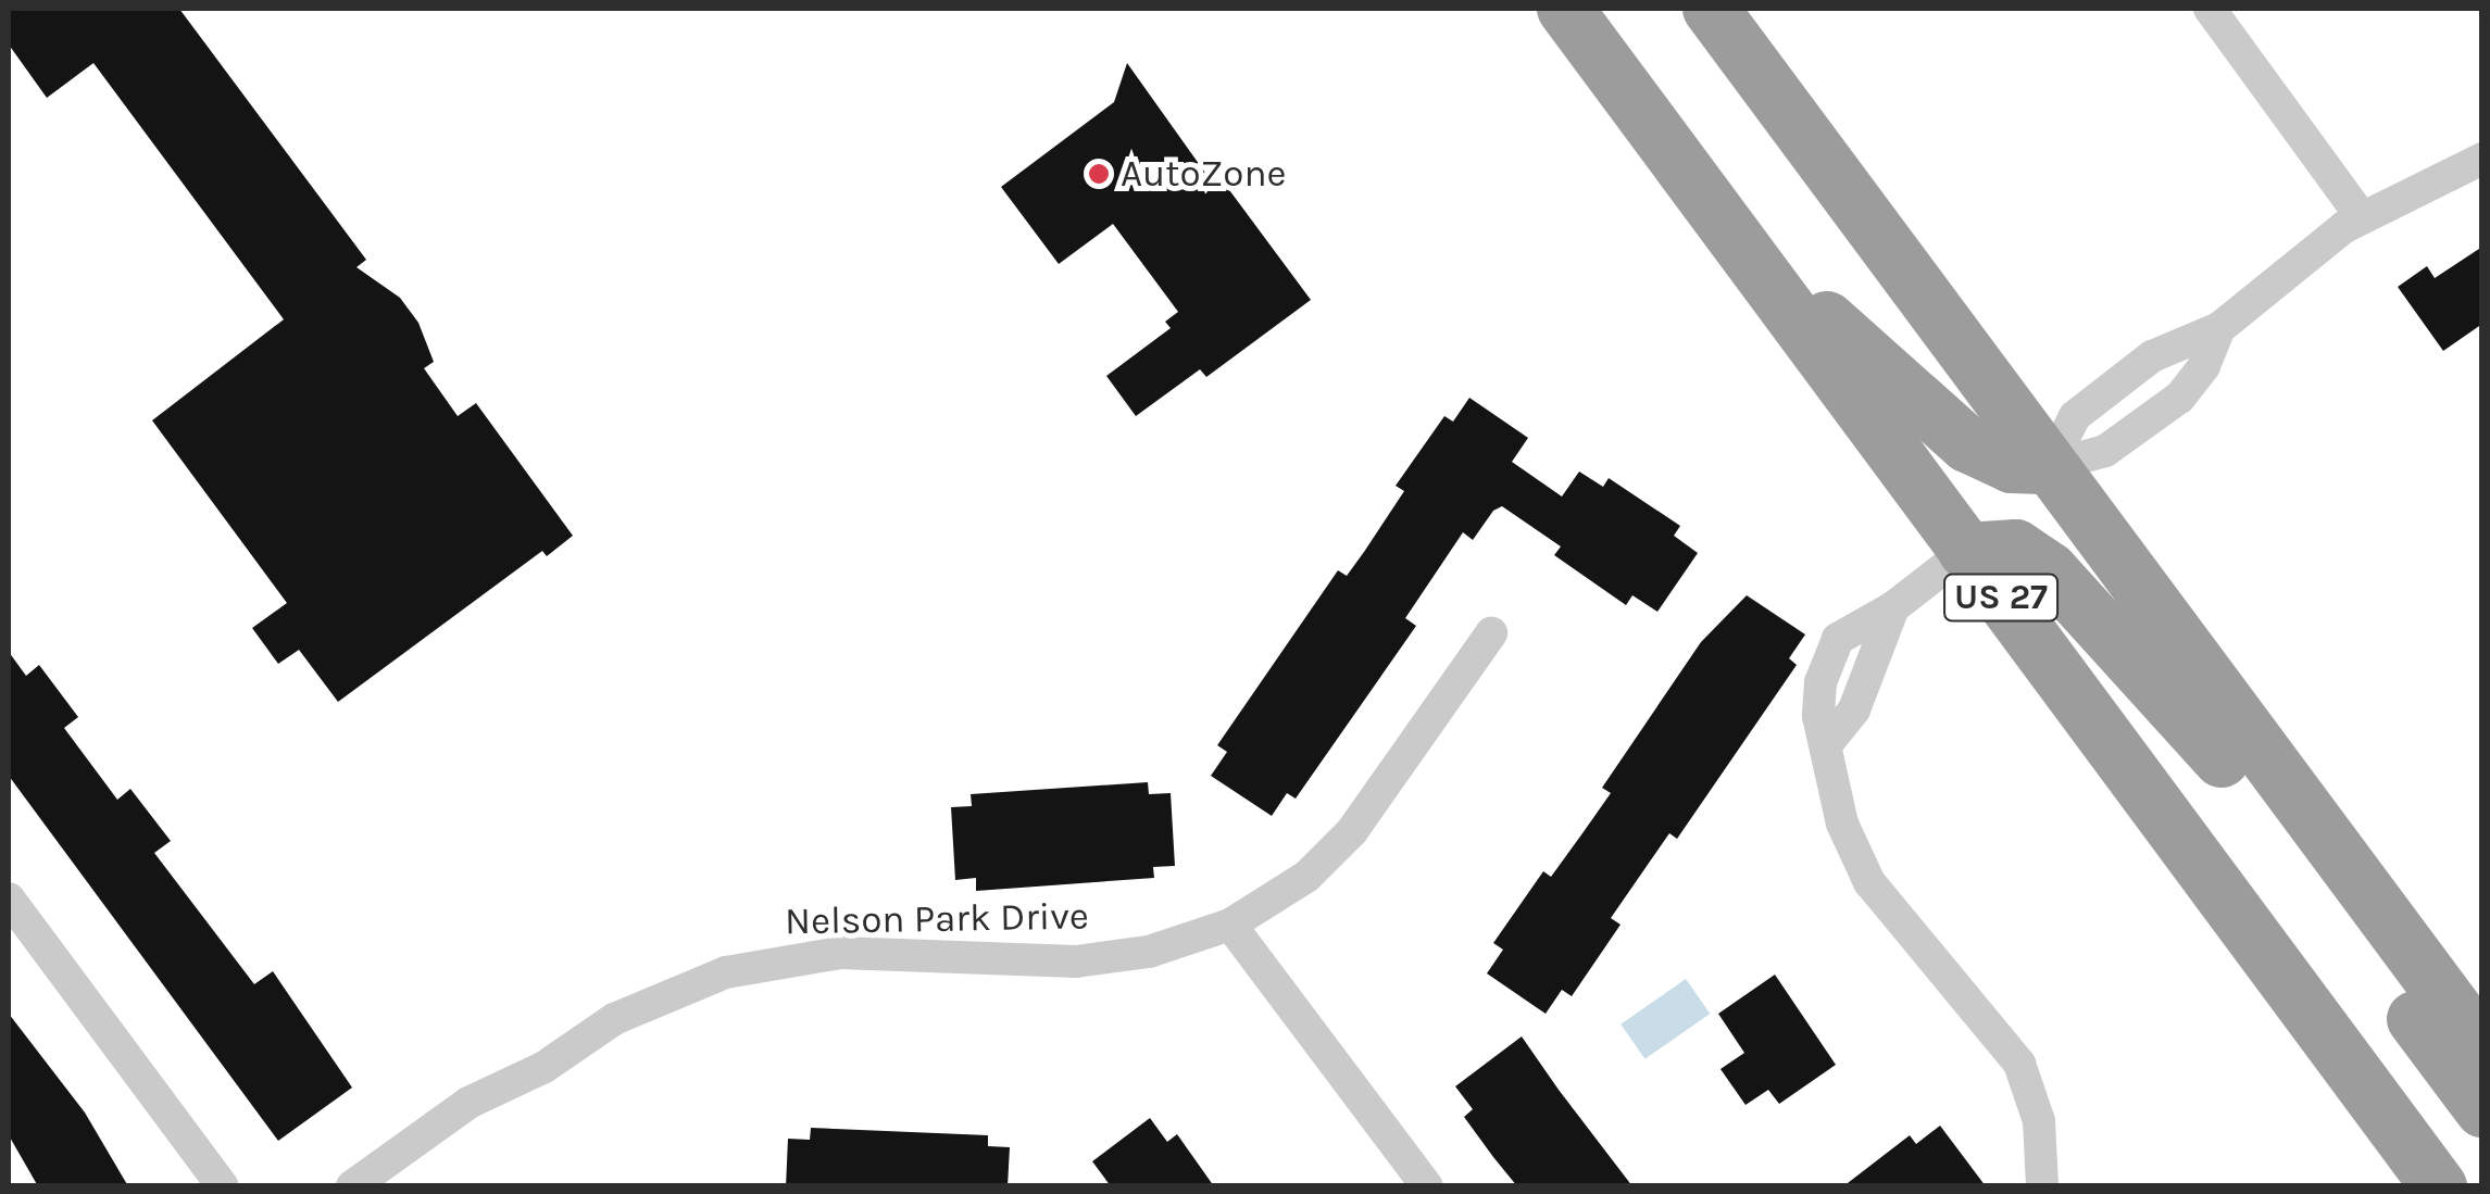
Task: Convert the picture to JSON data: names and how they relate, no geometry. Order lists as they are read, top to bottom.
{
  "streets": {
    "highway": ["US 27"],
    "street": ["Nelson Park Drive"]
  },
  "places": ["AutoZone"]
}
